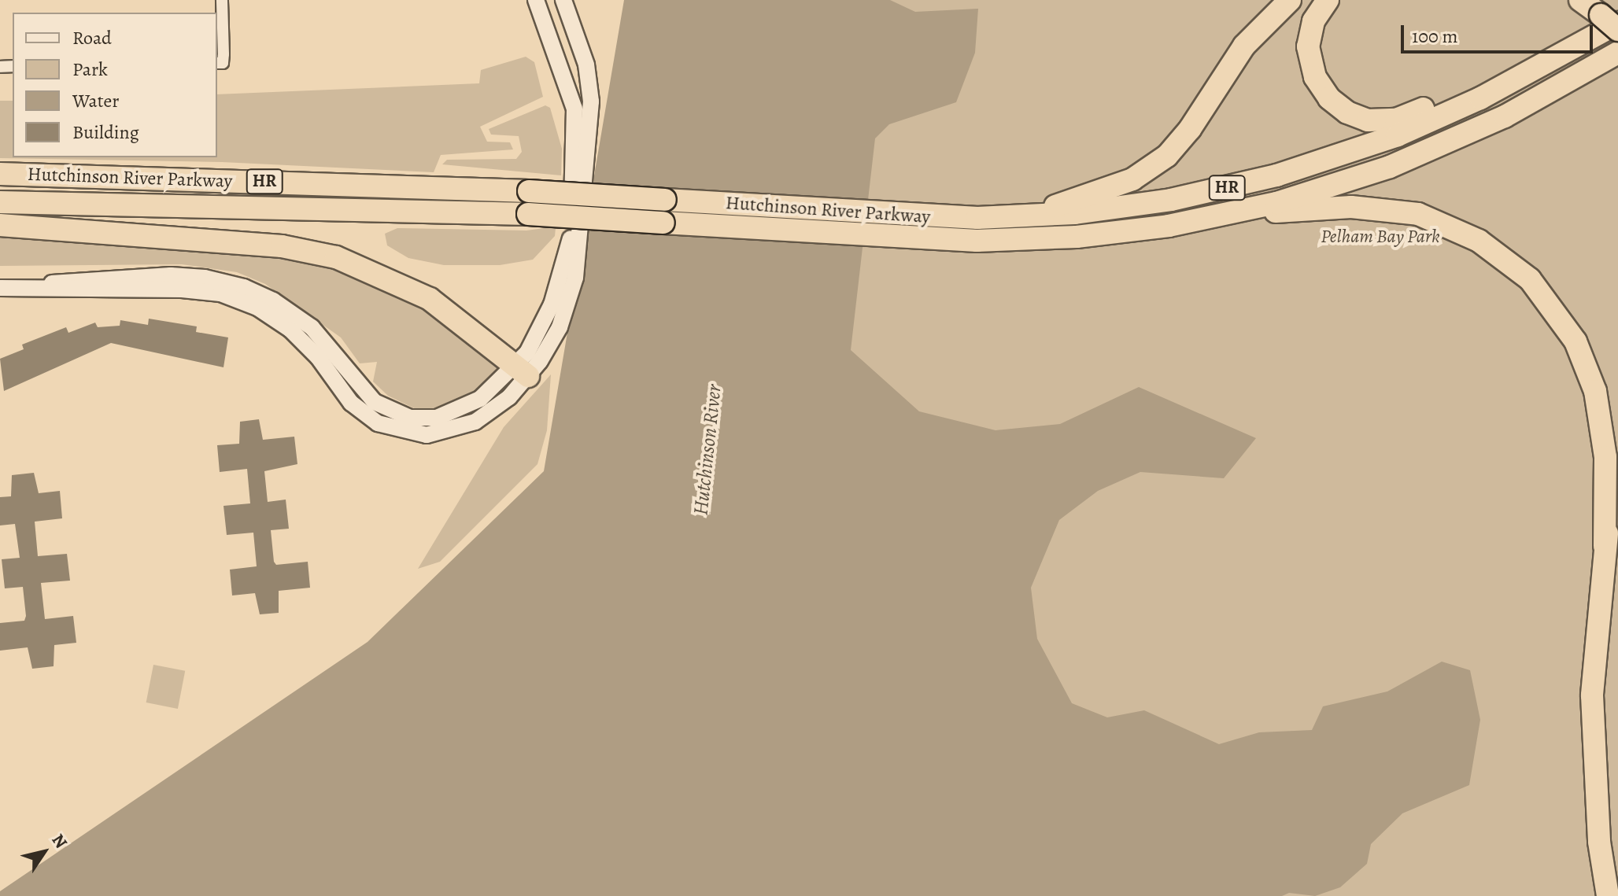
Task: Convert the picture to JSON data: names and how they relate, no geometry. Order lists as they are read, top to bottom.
{
  "streets": {
    "highway": ["Hutchinson River Parkway", "HR"]
  },
  "water": ["Hutchinson River"],
  "parks": ["Pelham Bay Park"],
  "legend": [
    "Road",
    "Park",
    "Water",
    "Building"
  ],
  "scale_bar": "100 m",
  "north": "top right"
}
